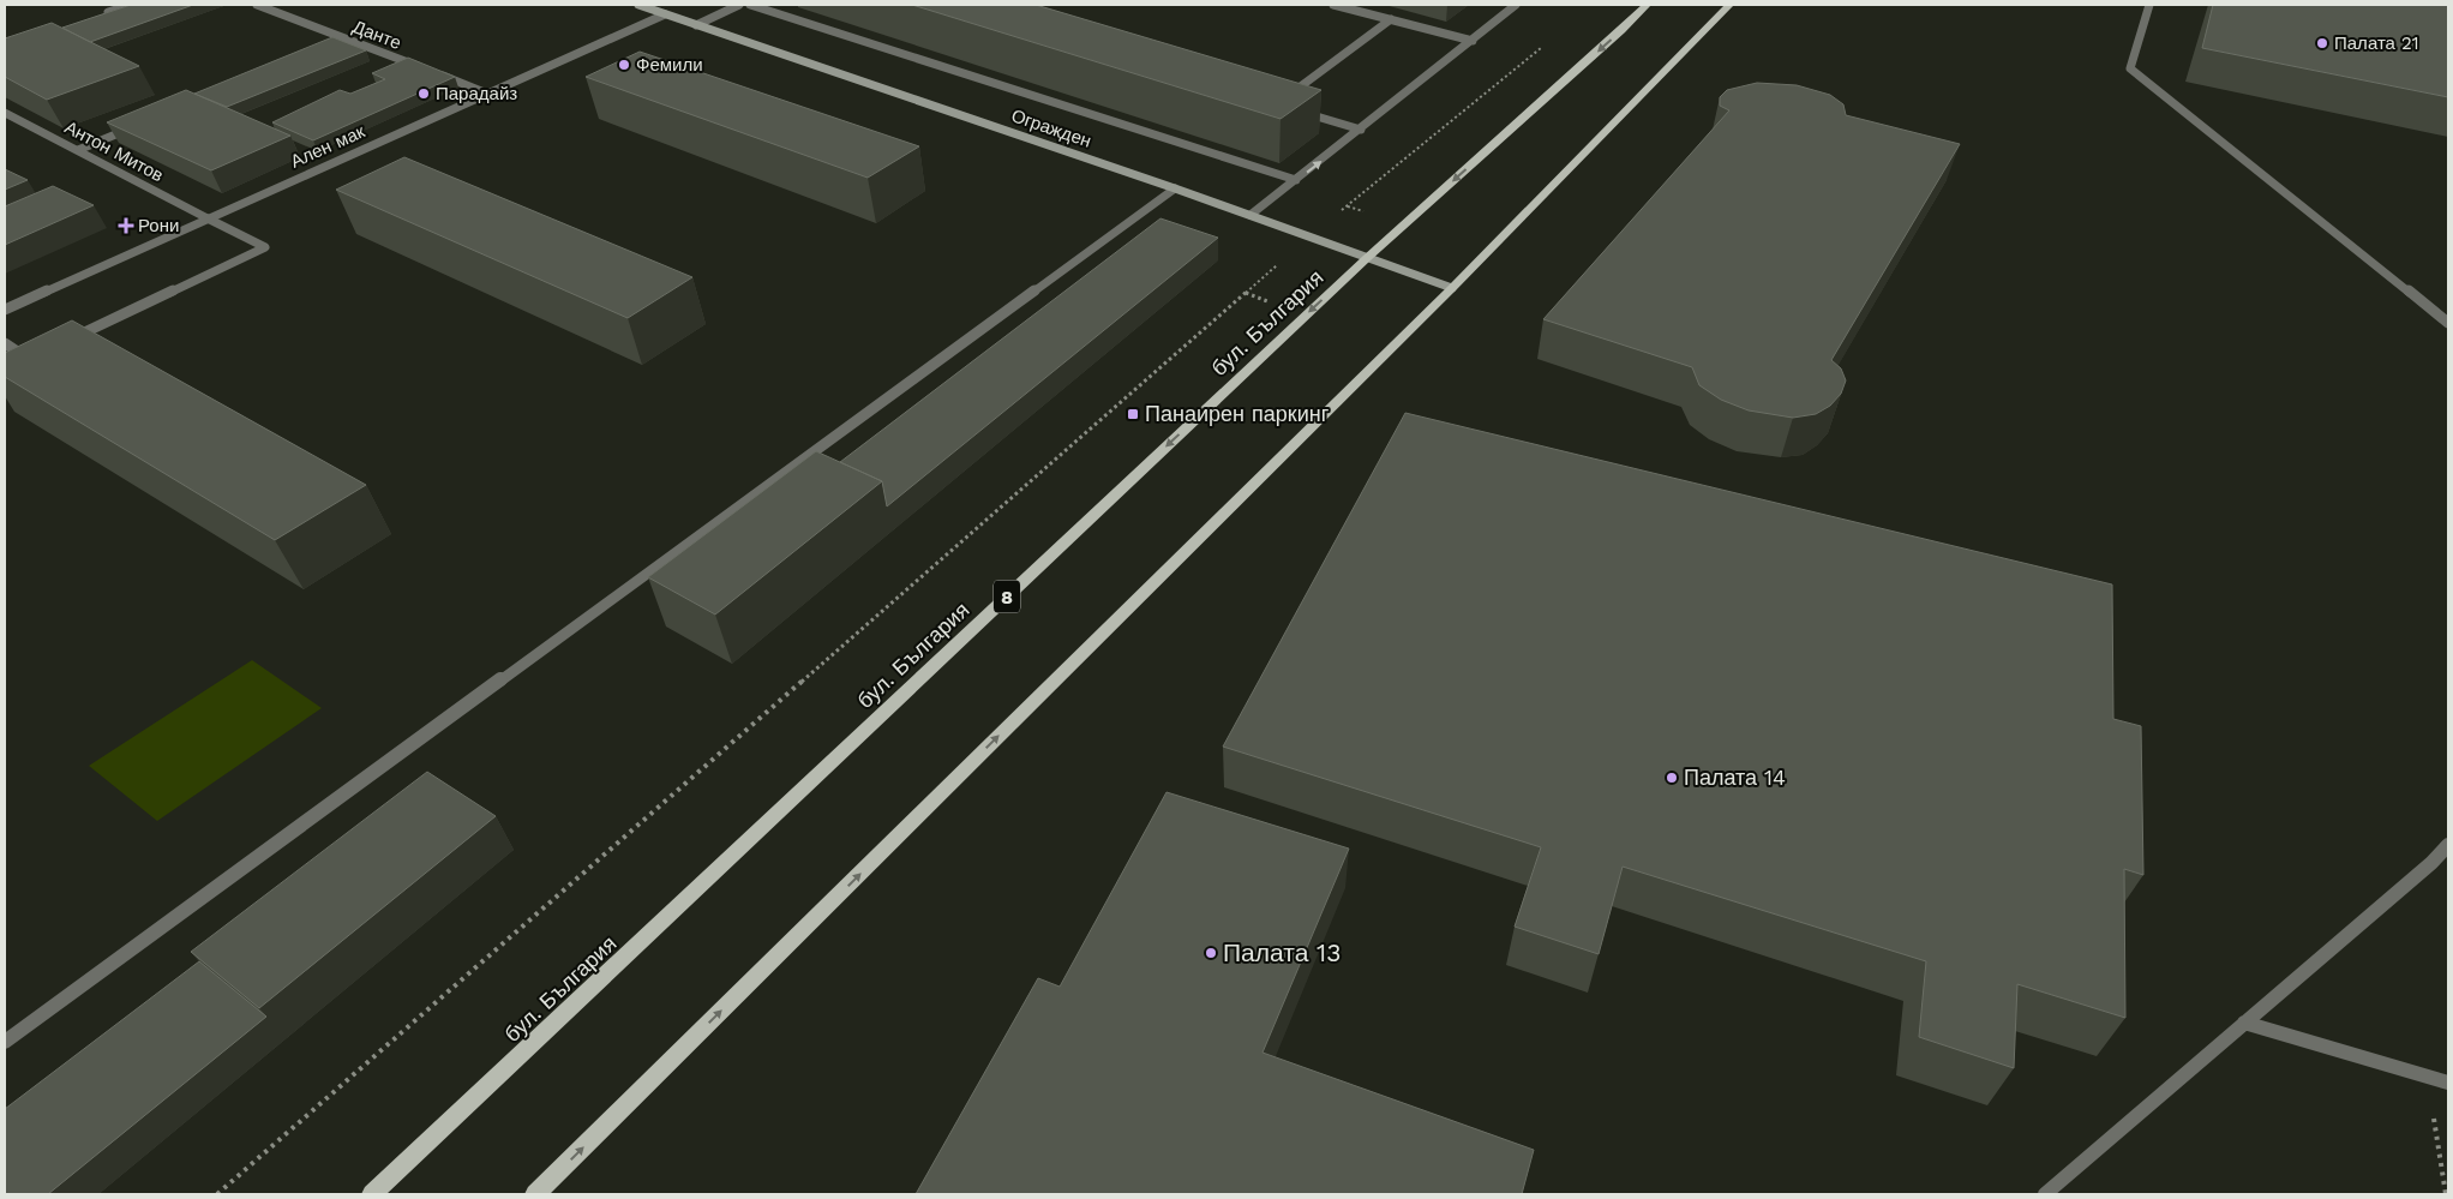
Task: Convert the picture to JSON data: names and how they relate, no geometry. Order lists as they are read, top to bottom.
{
  "streets": {
    "main road": ["бул. България", "8"],
    "street": [
      "Данте",
      "Огражден",
      "Ален мак",
      "Антон Митов"
    ]
  },
  "crossings": [
    ["Огражден", "Ален мак"],
    ["Огражден", "бул. България"],
    ["Ален мак", "Антон Митов"]
  ],
  "places": {
    "other": [
      "Палата 21",
      "Фемили",
      "Парадайз",
      "Палата 14",
      "Палата 13"
    ],
    "health": ["Рони"],
    "transit": ["Панаирен паркинг"]
  }
}
